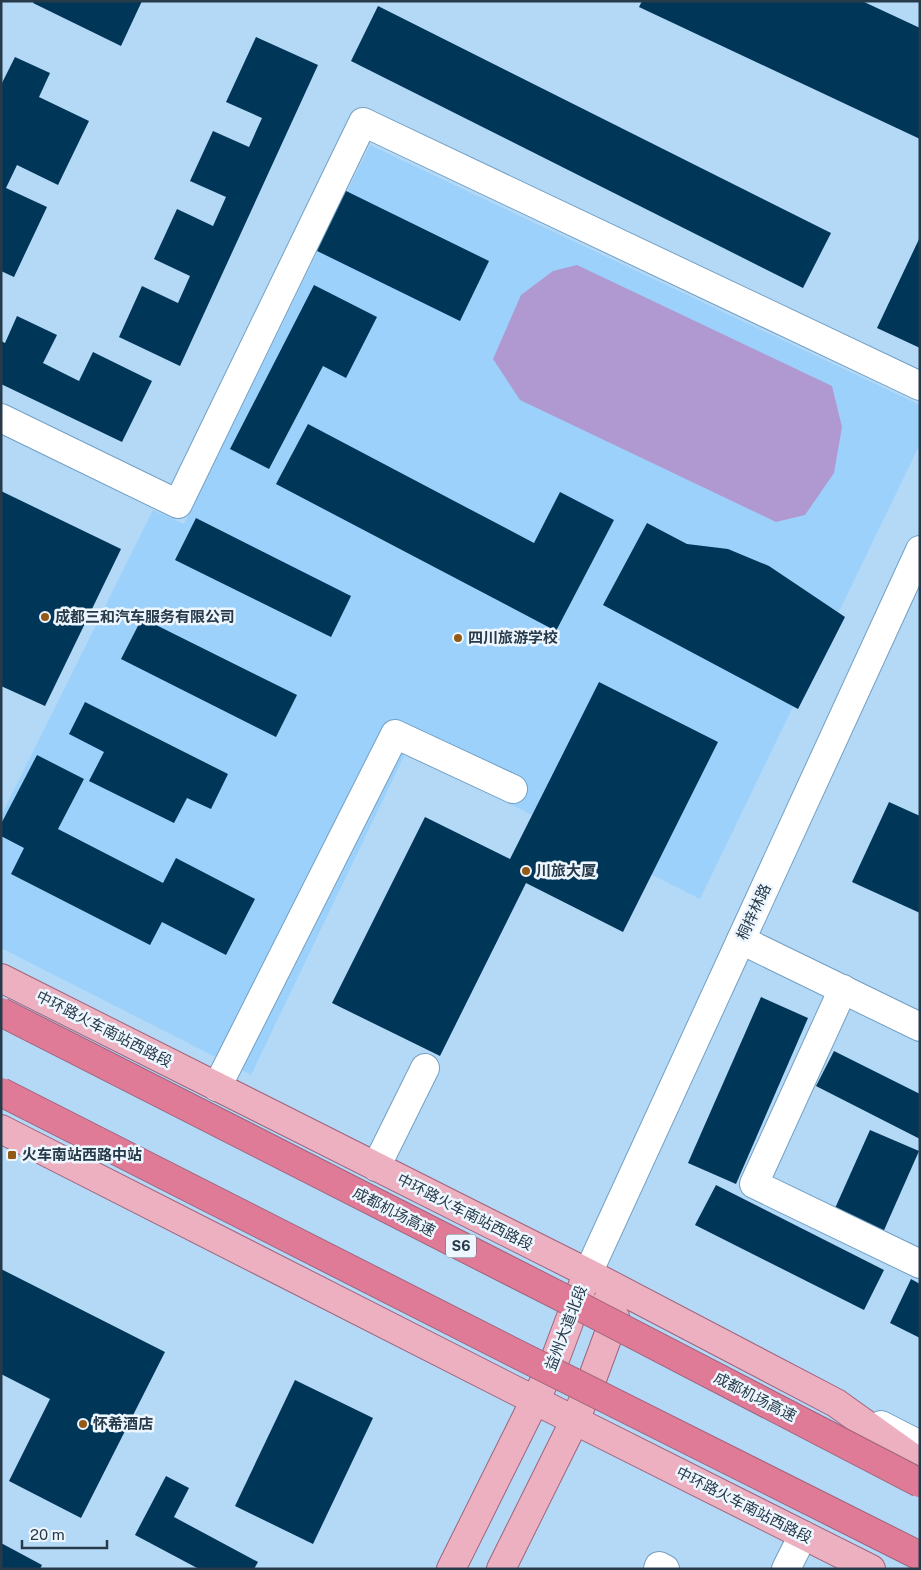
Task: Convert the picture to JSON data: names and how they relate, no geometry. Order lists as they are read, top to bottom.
{
  "streets": {
    "highway": ["成都机场高速", "S6"],
    "main road": ["中环路火车南站西路段", "益州大道北段"],
    "street": ["桐梓林路"]
  },
  "crossings": [
    ["桐梓林路", "中环路火车南站西路段"],
    ["桐梓林路", "益州大道北段"],
    ["中环路火车南站西路段", "益州大道北段"]
  ],
  "places": {
    "other": [
      "成都三和汽车服务有限公司",
      "四川旅游学校",
      "川旅大厦",
      "怀希酒店"
    ],
    "transit": ["火车南站西路中站"]
  },
  "scale_bar": "20 m"
}
